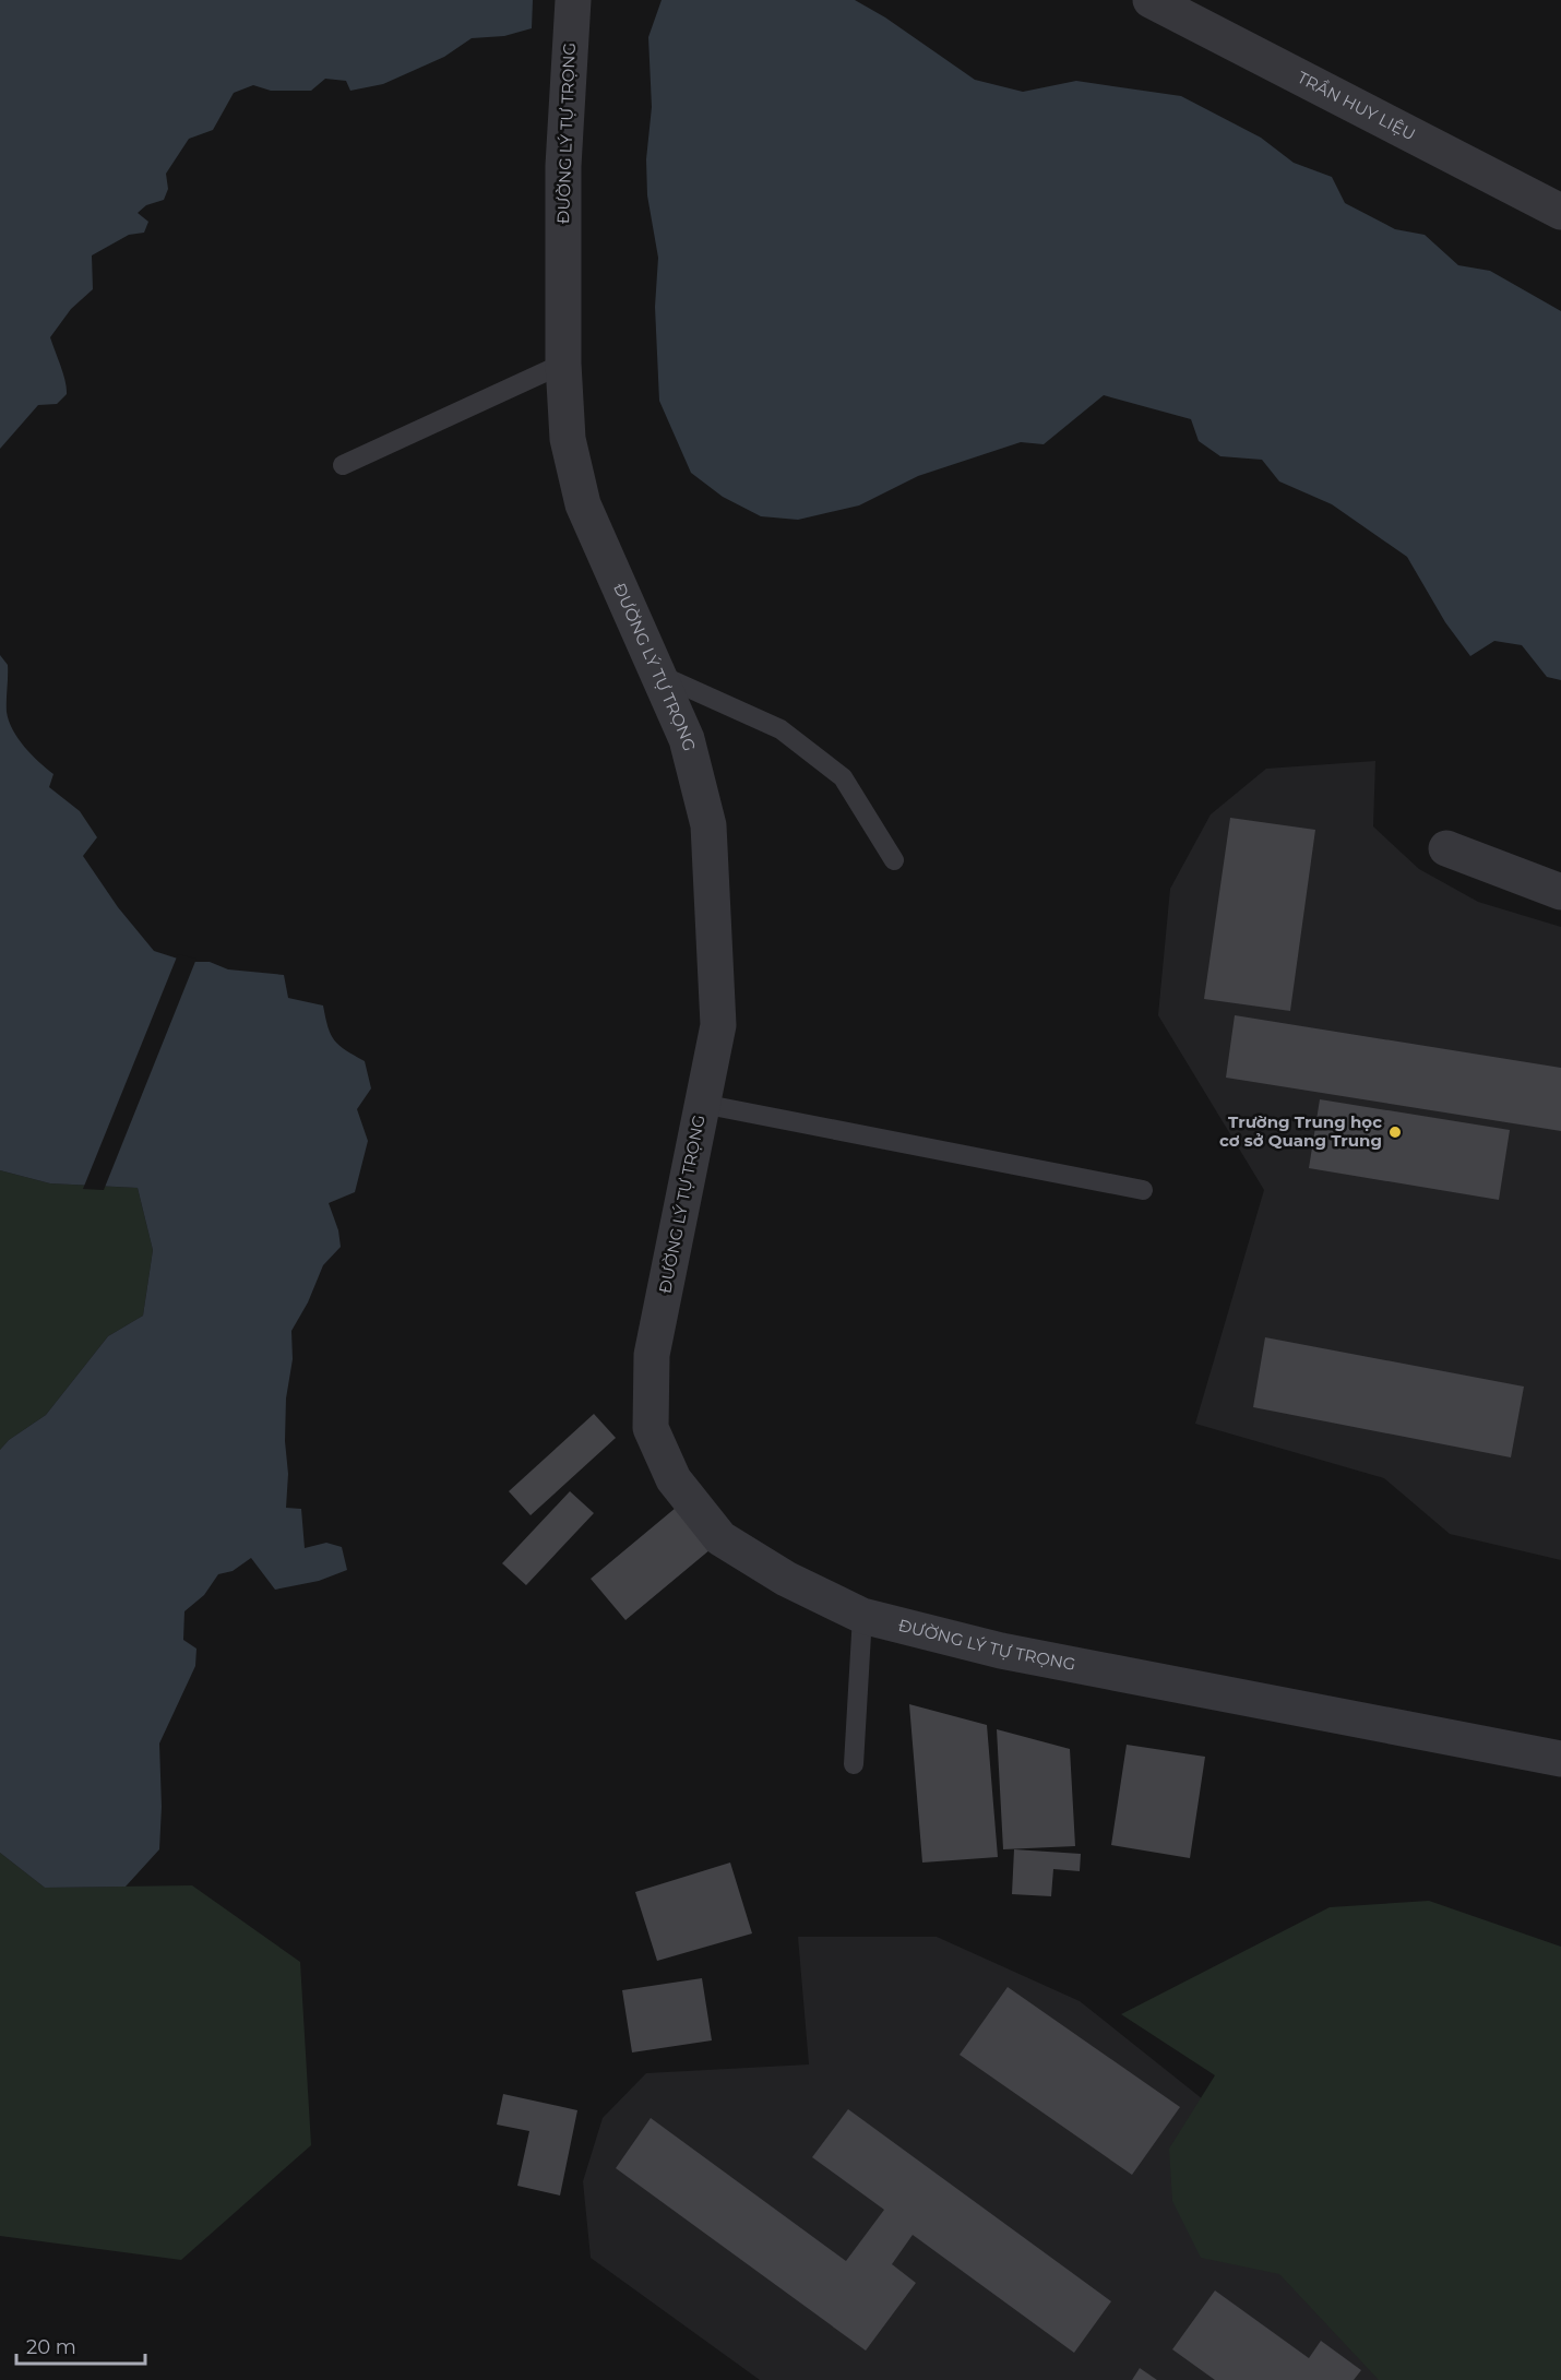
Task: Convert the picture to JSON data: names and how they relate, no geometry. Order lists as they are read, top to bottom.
{
  "streets": {
    "street": ["TRẦN HUY LIỆU", "ĐƯỜNG LÝ TỰ TRỌNG"]
  },
  "places": ["Trường Trung học cơ sở Quang Trung"],
  "scale_bar": "20 m"
}
